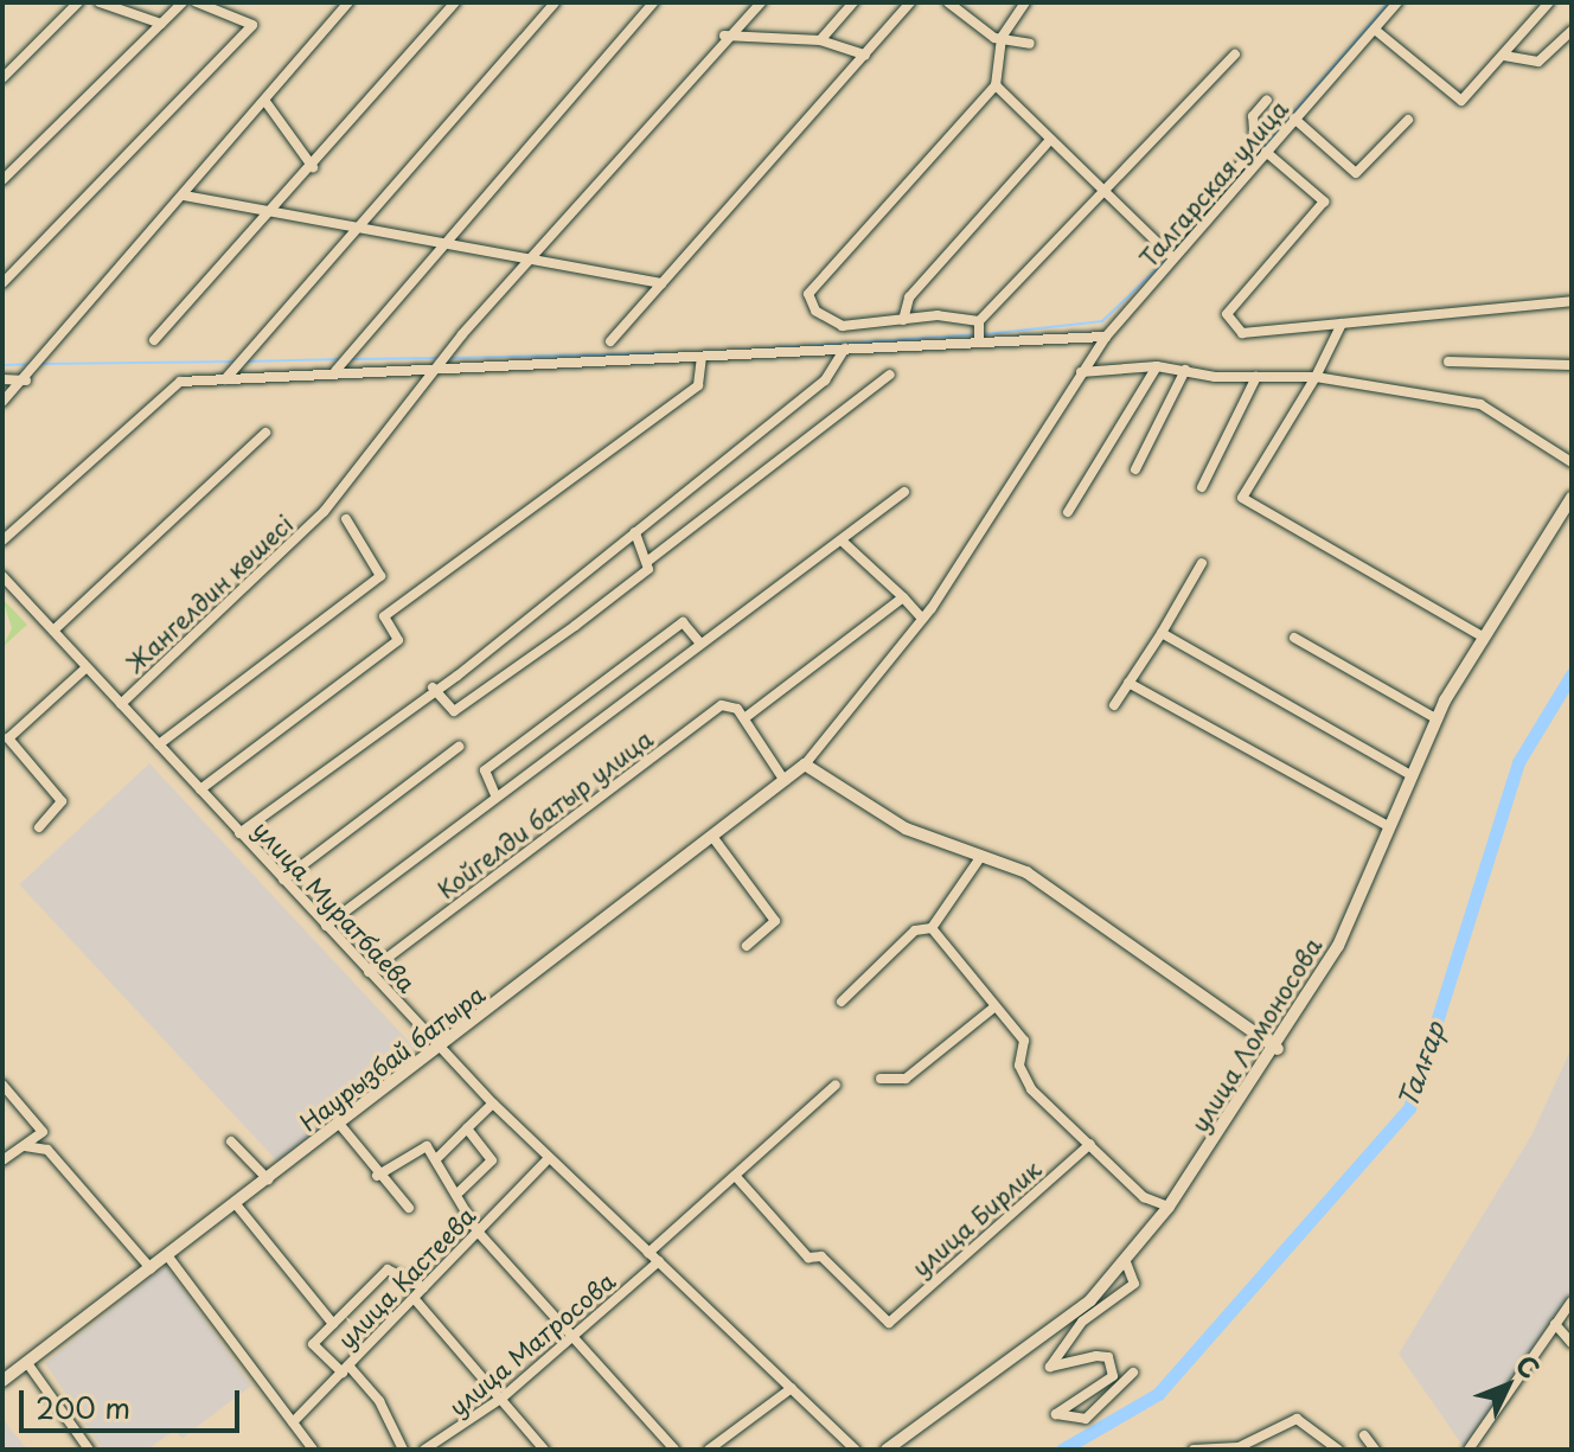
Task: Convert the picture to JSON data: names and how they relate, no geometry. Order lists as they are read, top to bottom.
{
  "streets": {
    "main road": ["улица Ломоносова", "Наурызбай батыра"],
    "street": [
      "Талгарская улица",
      "Жангелдин көшесі",
      "Койгелди батыр улица",
      "улица Муратбаева",
      "улица Бирлик",
      "улица Кастеева",
      "улица Матросова"
    ]
  },
  "crossings": [
    ["Талгарская улица", "Наурызбай батыра"],
    ["Жангелдин көшесі", "улица Муратбаева"],
    ["Койгелди батыр улица", "улица Муратбаева"],
    ["улица Муратбаева", "Наурызбай батыра"],
    ["улица Муратбаева", "улица Кастеева"],
    ["улица Муратбаева", "улица Матросова"]
  ],
  "water": ["Талғар"],
  "scale_bar": "200 m",
  "north": "top right"
}
